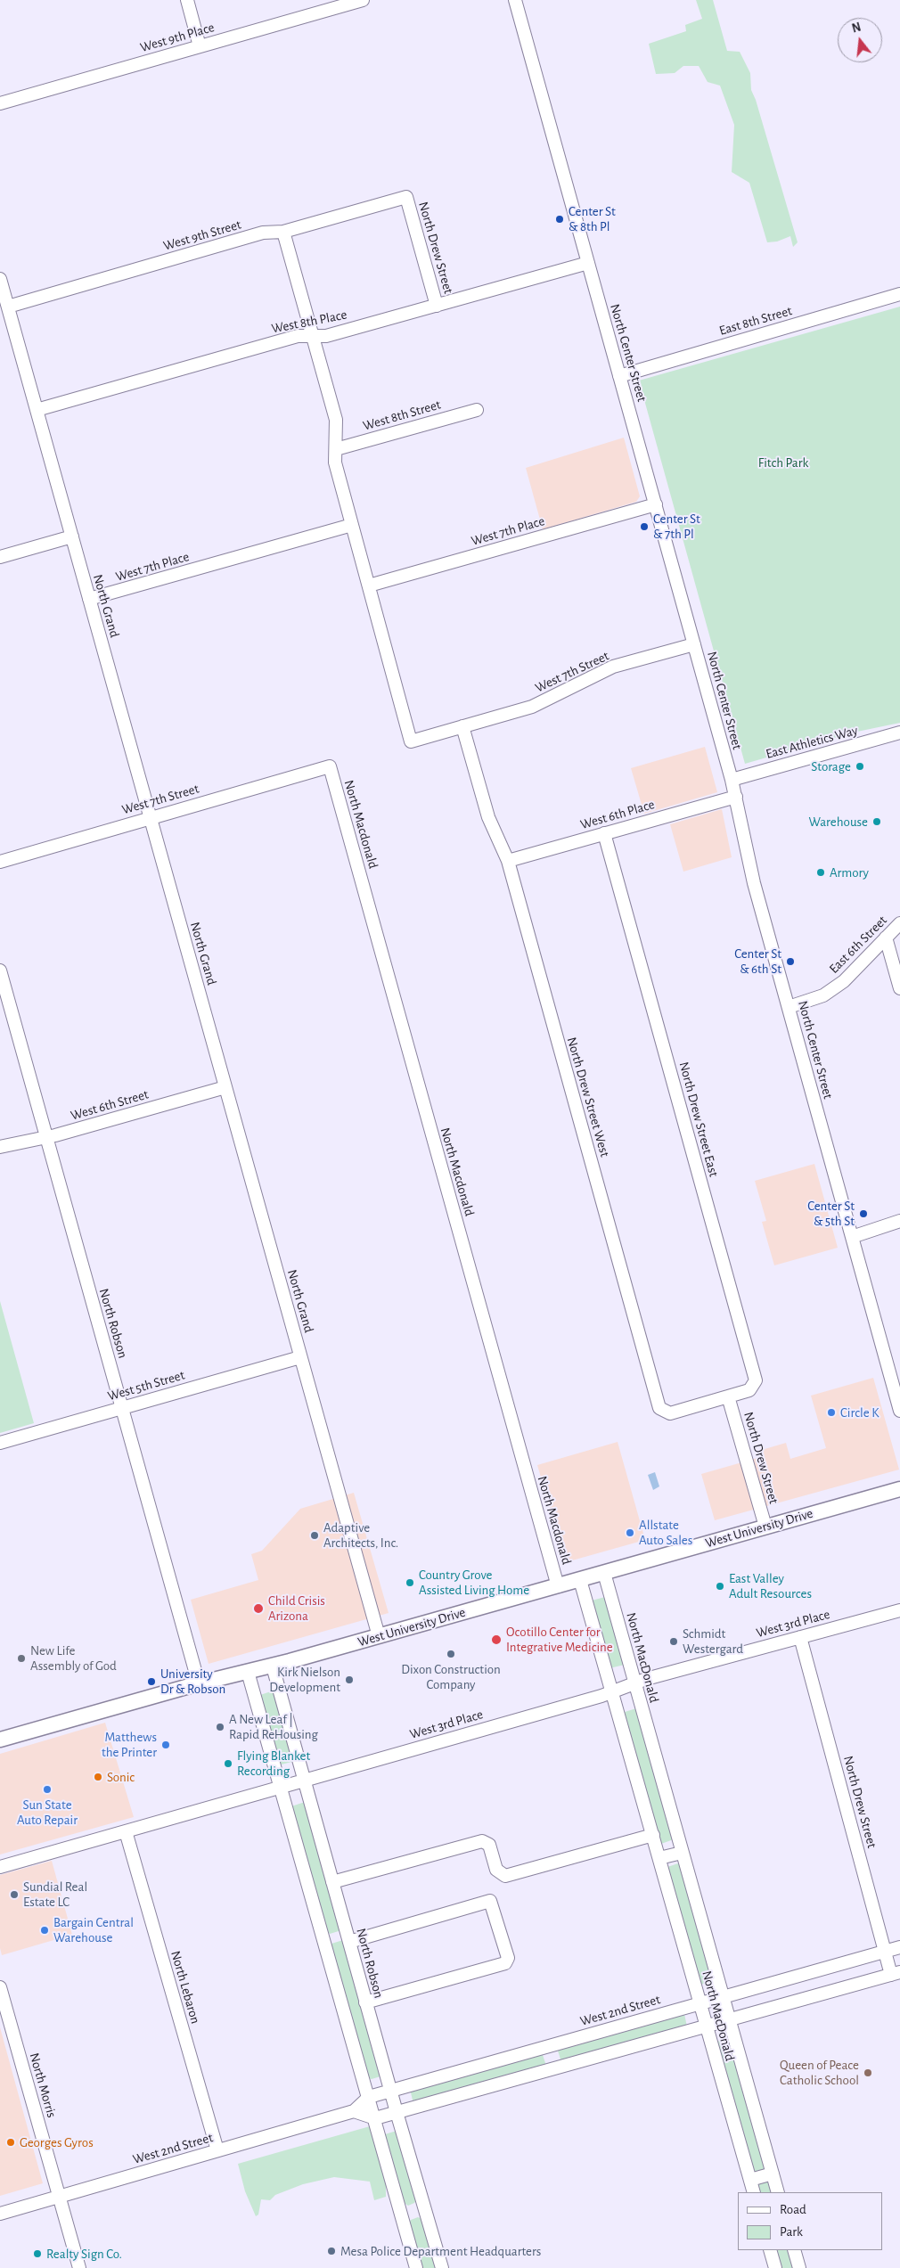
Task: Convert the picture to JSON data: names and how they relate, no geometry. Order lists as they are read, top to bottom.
{
  "streets": {
    "main road": ["West University Drive"],
    "street": [
      "West 9th Place",
      "West 9th Street",
      "North Drew Street",
      "East 8th Street",
      "West 8th Place",
      "North Center Street",
      "West 8th Street",
      "West 7th Place",
      "North Grand",
      "West 7th Street",
      "East Athletics Way",
      "West 6th Place",
      "North Macdonald",
      "East 6th Street",
      "North Drew Street West",
      "West 6th Street",
      "North Drew Street East",
      "North Robson",
      "West 5th Street",
      "West 3rd Place",
      "North MacDonald",
      "North Lebaron",
      "West 2nd Street",
      "North Morris"
    ]
  },
  "crossings": [
    ["West 9th Street", "North Drew Street"],
    ["West 9th Street", "North Grand"],
    ["North Drew Street", "West 8th Place"],
    ["North Drew Street", "North Drew Street West"],
    ["North Drew Street", "North Drew Street East"],
    ["North Drew Street", "West University Drive"],
    ["North Drew Street", "West 3rd Place"],
    ["North Drew Street", "West 2nd Street"],
    ["East 8th Street", "North Center Street"],
    ["West 8th Place", "North Center Street"],
    ["West 8th Place", "North Grand"],
    ["North Center Street", "West 7th Place"],
    ["North Center Street", "West 7th Street"],
    ["North Center Street", "East Athletics Way"],
    ["North Center Street", "West 6th Place"],
    ["North Center Street", "East 6th Street"],
    ["West 7th Place", "North Grand"],
    ["West 7th Place", "West 7th Street"],
    ["North Grand", "West 7th Street"],
    ["North Grand", "West 6th Street"],
    ["North Grand", "West 5th Street"],
    ["North Grand", "West University Drive"],
    ["West 7th Street", "North Macdonald"],
    ["West 7th Street", "North Drew Street West"],
    ["West 6th Place", "North Drew Street West"],
    ["West 6th Place", "North Drew Street East"],
    ["North Macdonald", "West University Drive"],
    ["North Drew Street West", "North Drew Street East"],
    ["West 6th Street", "North Robson"],
    ["North Robson", "West 5th Street"],
    ["North Robson", "West University Drive"],
    ["North Robson", "West 3rd Place"],
    ["North Robson", "West 2nd Street"],
    ["West University Drive", "North MacDonald"],
    ["West 3rd Place", "North MacDonald"],
    ["West 3rd Place", "North Lebaron"],
    ["North MacDonald", "West 2nd Street"],
    ["North Lebaron", "West 2nd Street"],
    ["West 2nd Street", "North Morris"]
  ],
  "parks": ["Fitch Park"],
  "places": [
    "Center St & 8th Pl",
    "Center St & 7th Pl",
    "Storage",
    "Warehouse",
    "Armory",
    "Center St & 6th St",
    "Center St & 5th St",
    "Circle K",
    "Allstate Auto Sales",
    "Adaptive Architects, Inc.",
    "Country Grove Assisted Living Home",
    "East Valley Adult Resources",
    "Child Crisis Arizona",
    "Ocotillo Center for Integrative Medicine",
    "Schmidt Westergard",
    "Dixon Construction Company",
    "New Life Assembly of God",
    "Kirk Nielson Development",
    "University Dr & Robson",
    "A New Leaf | Rapid ReHousing",
    "Matthews the Printer",
    "Flying Blanket Recording",
    "Sonic",
    "Sun State Auto Repair",
    "Sundial Real Estate LC",
    "Bargain Central Warehouse",
    "Queen of Peace Catholic School",
    "Georges Gyros",
    "Mesa Police Department Headquarters",
    "Realty Sign Co."
  ],
  "legend": ["Road", "Park"],
  "north": "top"
}
